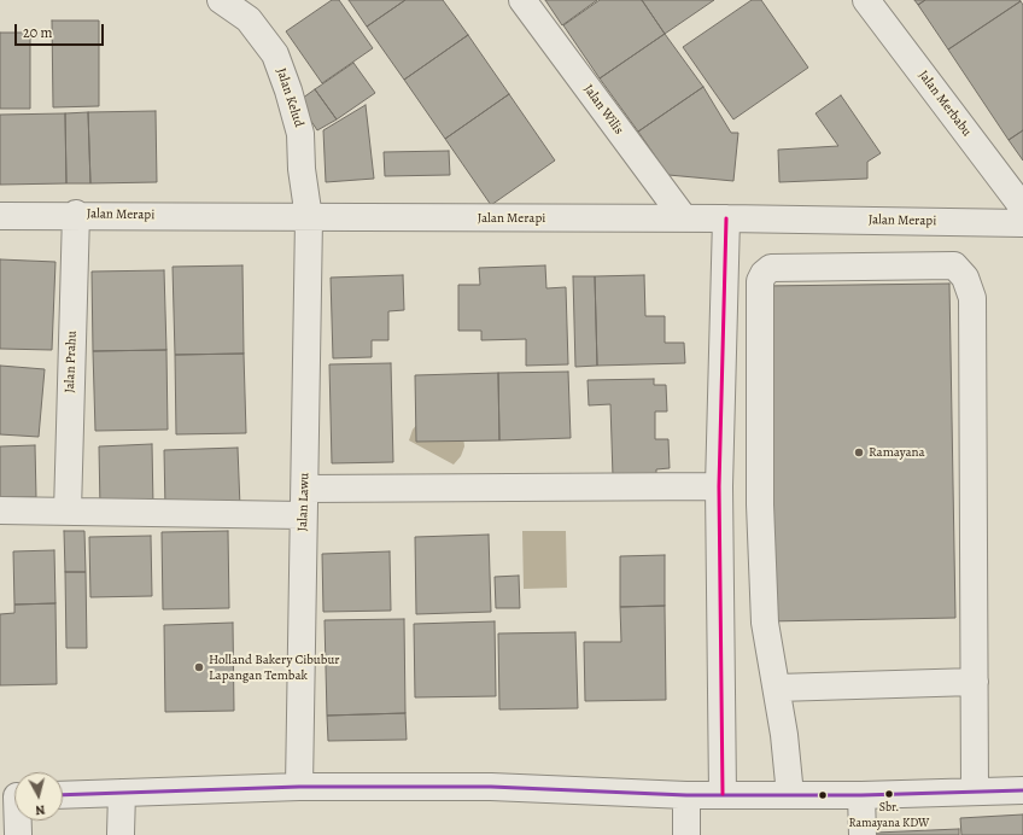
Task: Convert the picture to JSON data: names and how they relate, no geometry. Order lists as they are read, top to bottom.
{
  "streets": {
    "street": [
      "Jalan Kelud",
      "Jalan Merbabu",
      "Jalan Wilis",
      "Jalan Merapi",
      "Jalan Prahu",
      "Jalan Lawu"
    ]
  },
  "crossings": [
    ["Jalan Kelud", "Jalan Merapi"],
    ["Jalan Kelud", "Jalan Lawu"],
    ["Jalan Wilis", "Jalan Merapi"],
    ["Jalan Merapi", "Jalan Prahu"],
    ["Jalan Merapi", "Jalan Lawu"]
  ],
  "places": ["Ramayana", "Holland Bakery Cibubur Lapangan Tembak", "Sbr. Ramayana KDW"],
  "scale_bar": "20 m",
  "north": "bottom"
}
